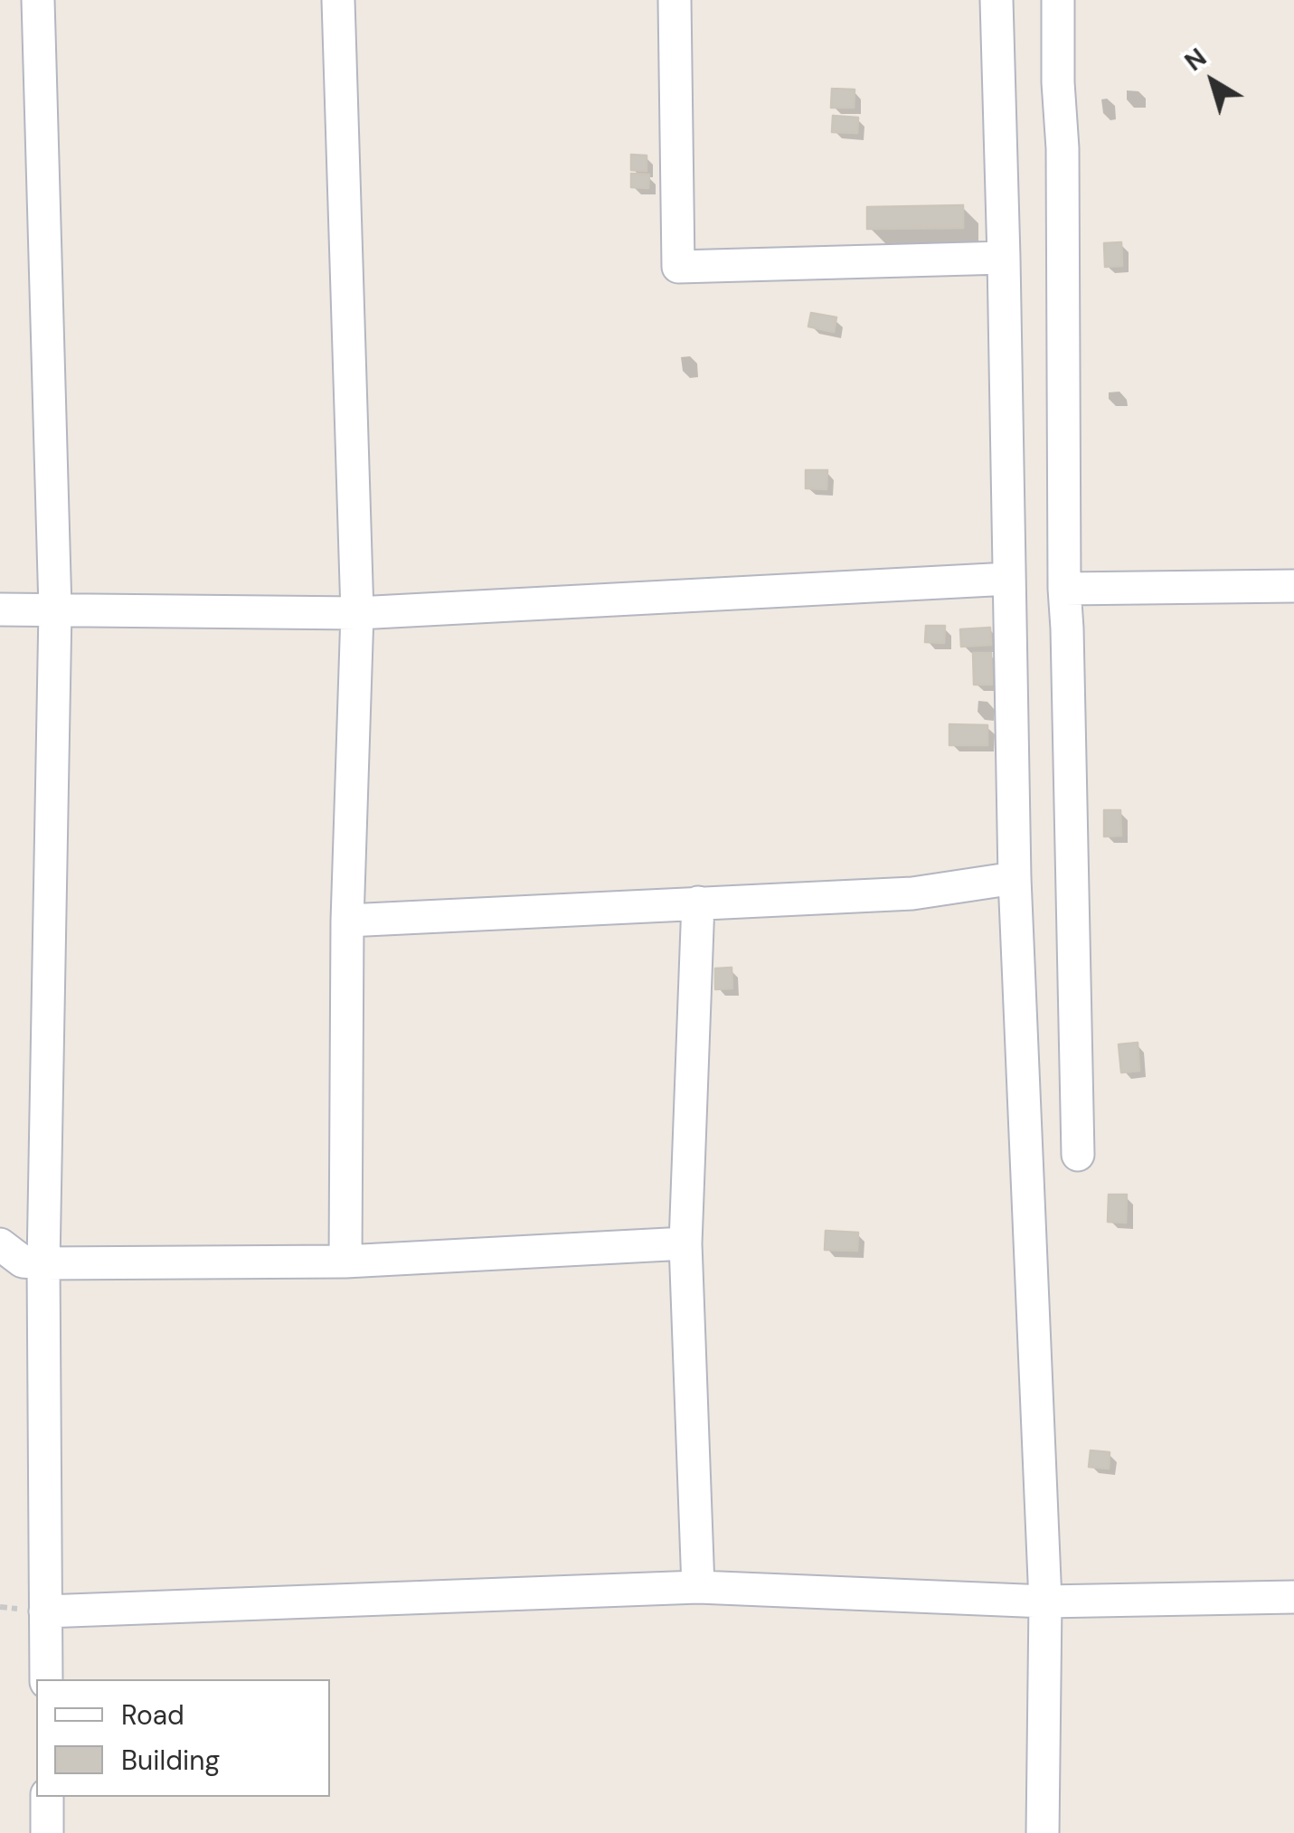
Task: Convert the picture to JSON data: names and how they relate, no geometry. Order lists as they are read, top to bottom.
{
  "legend": ["Road", "Building"],
  "north": "top left"
}
